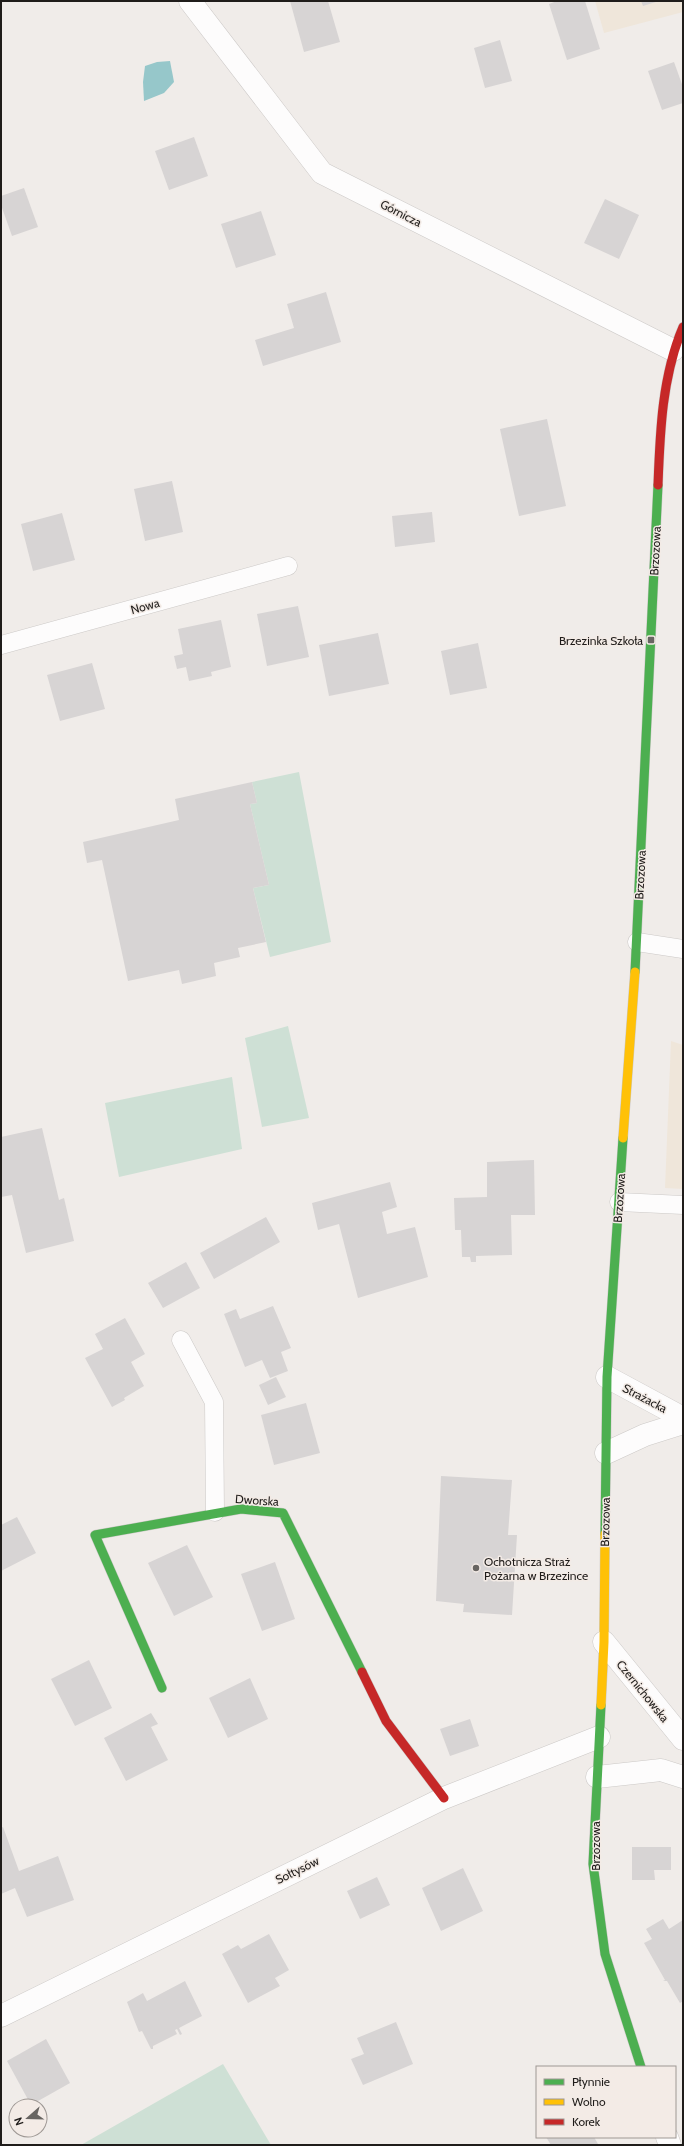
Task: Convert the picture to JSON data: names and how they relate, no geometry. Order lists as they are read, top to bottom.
{
  "streets": {
    "street": [
      "Górnicza",
      "Brzozowa",
      "Strażacka",
      "Dworska",
      "Czernichowska",
      "Sołtysów"
    ],
    "lane": ["Nowa"]
  },
  "crossings": [
    ["Górnicza", "Brzozowa"],
    ["Brzozowa", "Strażacka"],
    ["Brzozowa", "Czernichowska"],
    ["Brzozowa", "Sołtysów"],
    ["Dworska", "Sołtysów"]
  ],
  "places": {
    "transit": ["Brzezinka Szkoła"],
    "other": ["Ochotnicza Straż Pożarna w Brzezince"]
  },
  "legend": ["Płynnie", "Wolno", "Korek"],
  "north": "left"
}
